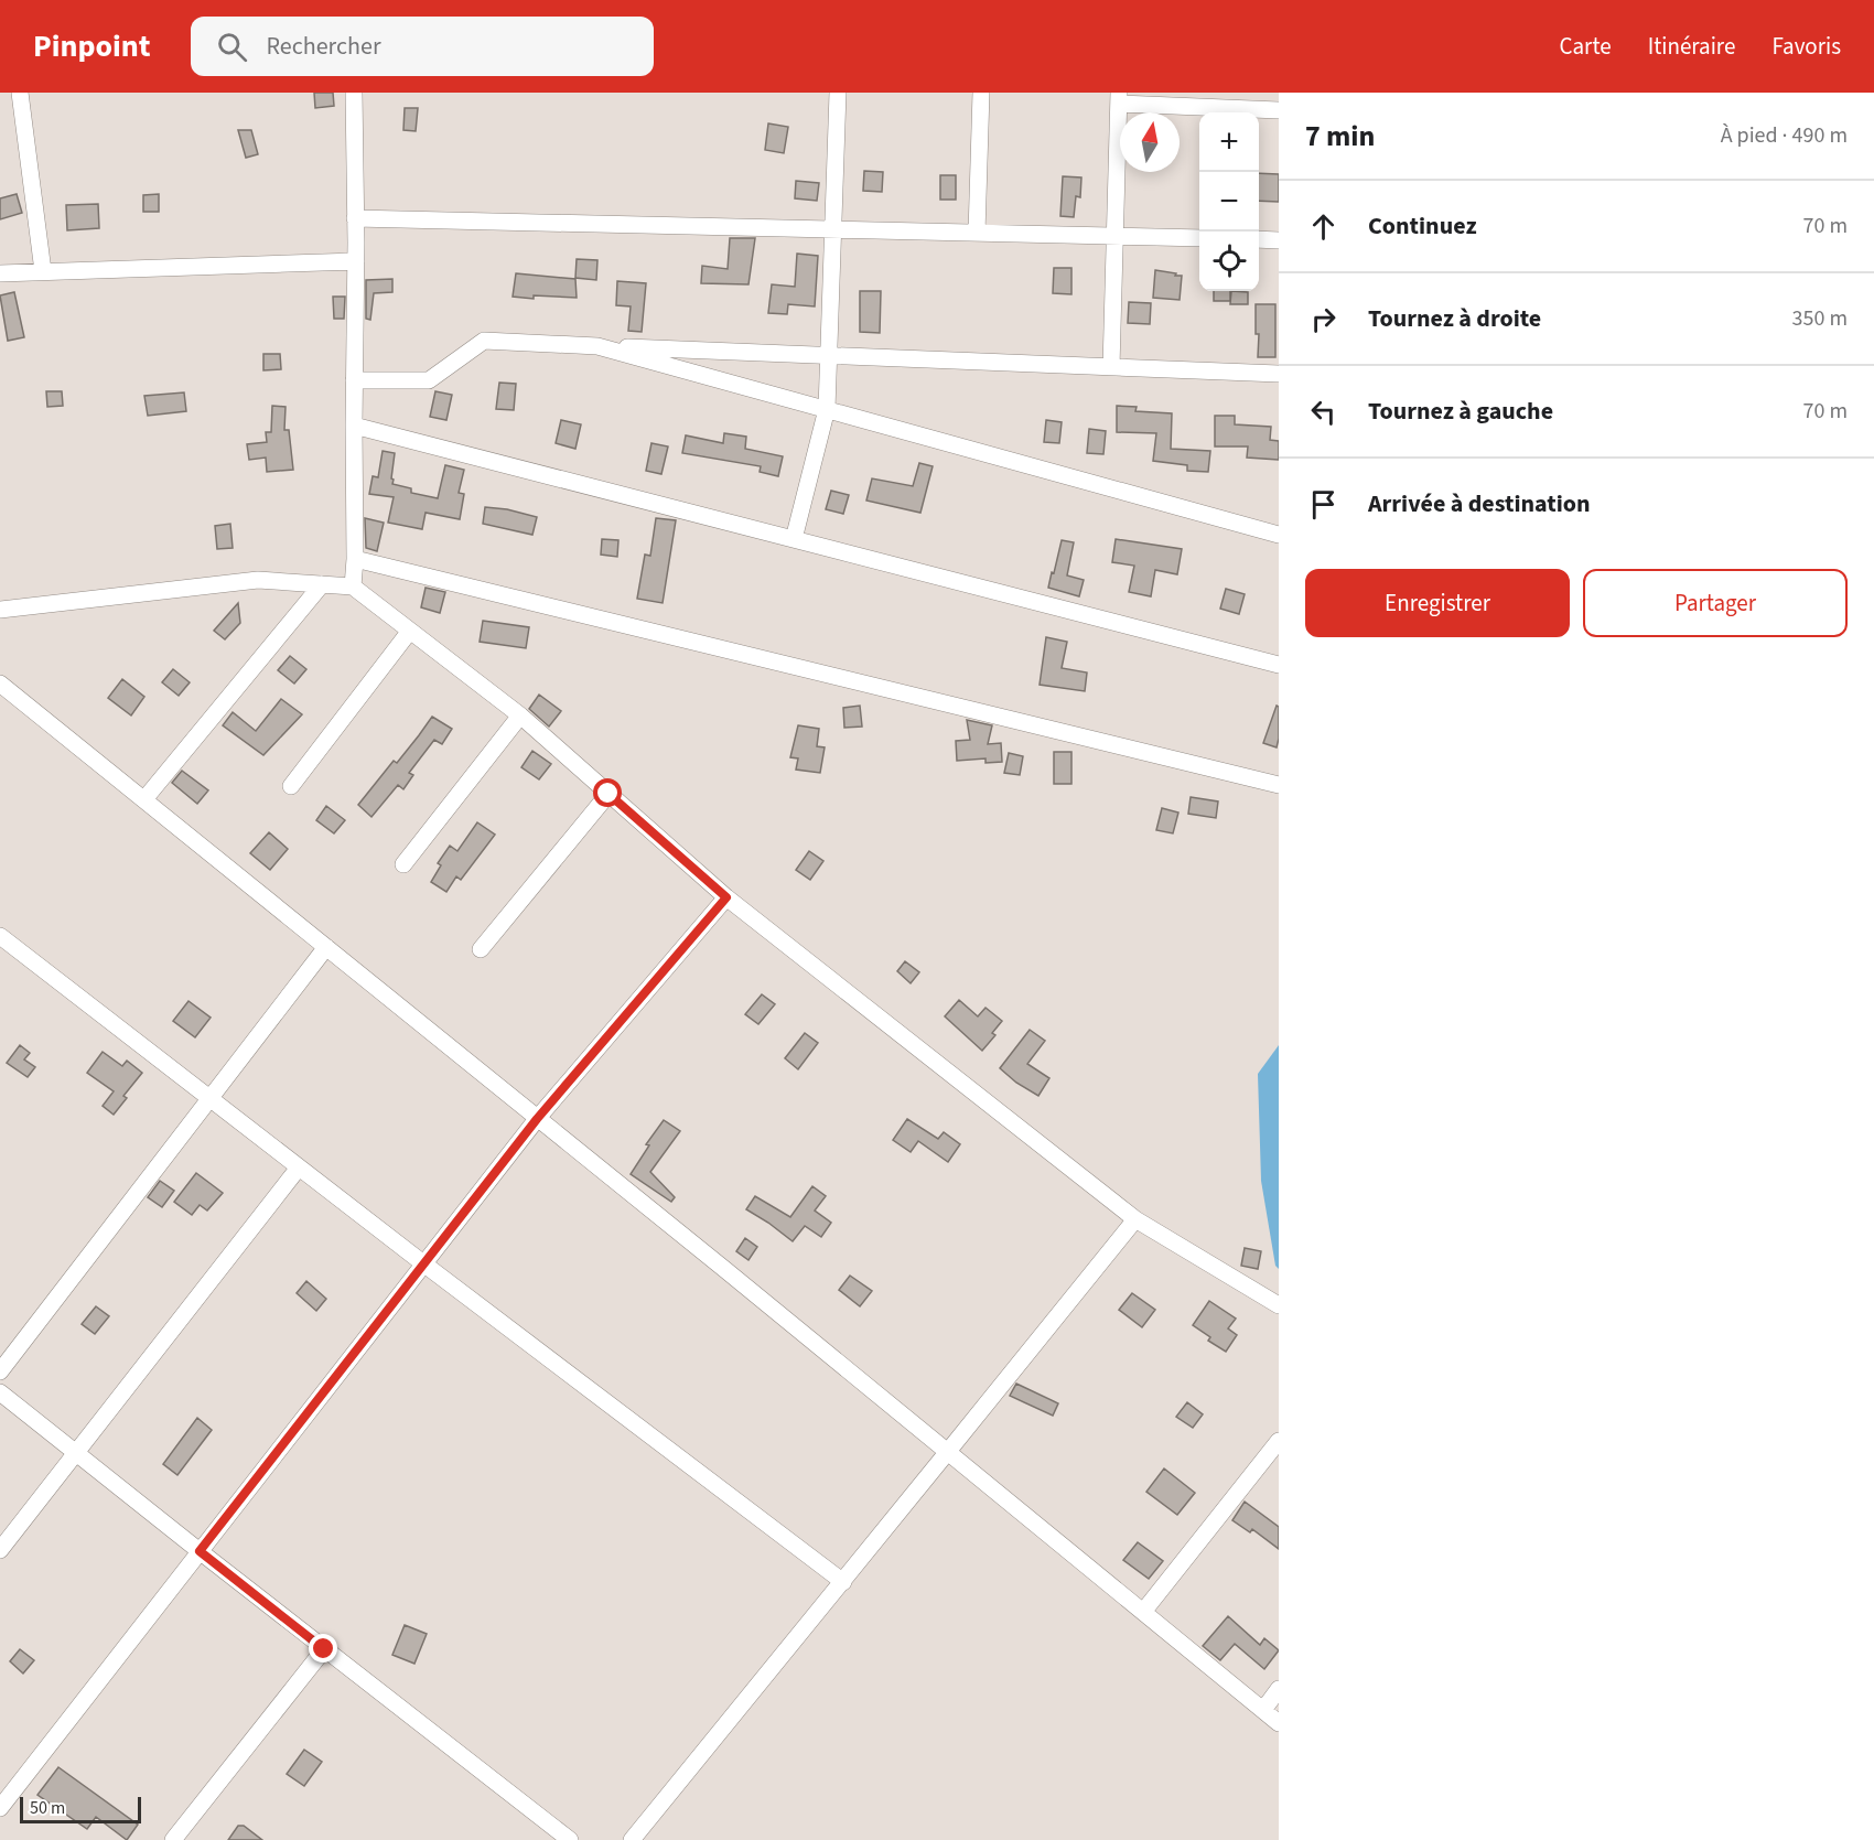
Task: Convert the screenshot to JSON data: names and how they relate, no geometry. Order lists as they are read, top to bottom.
{
  "scale_bar": "50 m",
  "north": "top",
  "page": {
    "header": "Pinpoint",
    "search": "Rechercher",
    "nav": ["Carte", "Itinéraire", "Favoris"],
    "heading": ["7 min", "À pied · 490 m"],
    "map_buttons": ["+", "−"],
    "list": [
      ["Continuez", "70 m"],
      ["Tournez à droite", "350 m"],
      ["Tournez à gauche", "70 m"],
      "Arrivée à destination"
    ],
    "buttons": ["Enregistrer", "Partager"],
    "scale": "50 m"
  }
}
